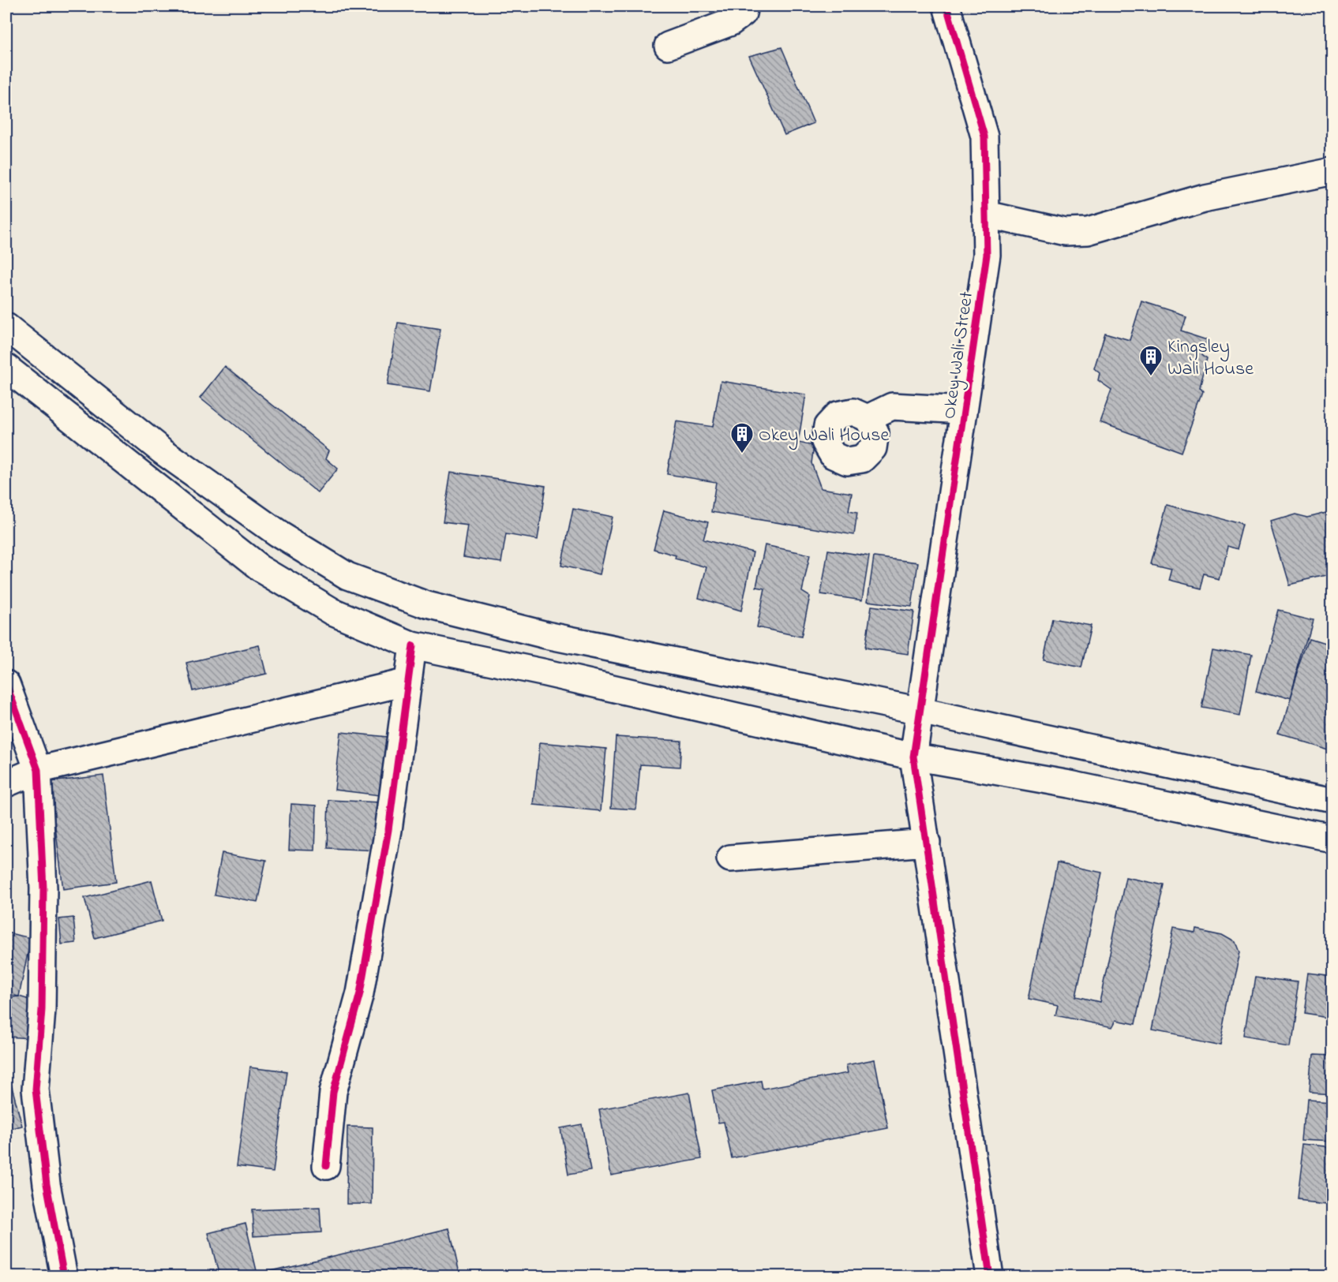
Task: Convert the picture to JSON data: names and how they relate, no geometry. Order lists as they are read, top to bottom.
{
  "streets": {
    "street": ["Okey Wali Street"]
  },
  "places": {
    "building": ["Kingsley Wali House", "Okey Wali House"]
  }
}
